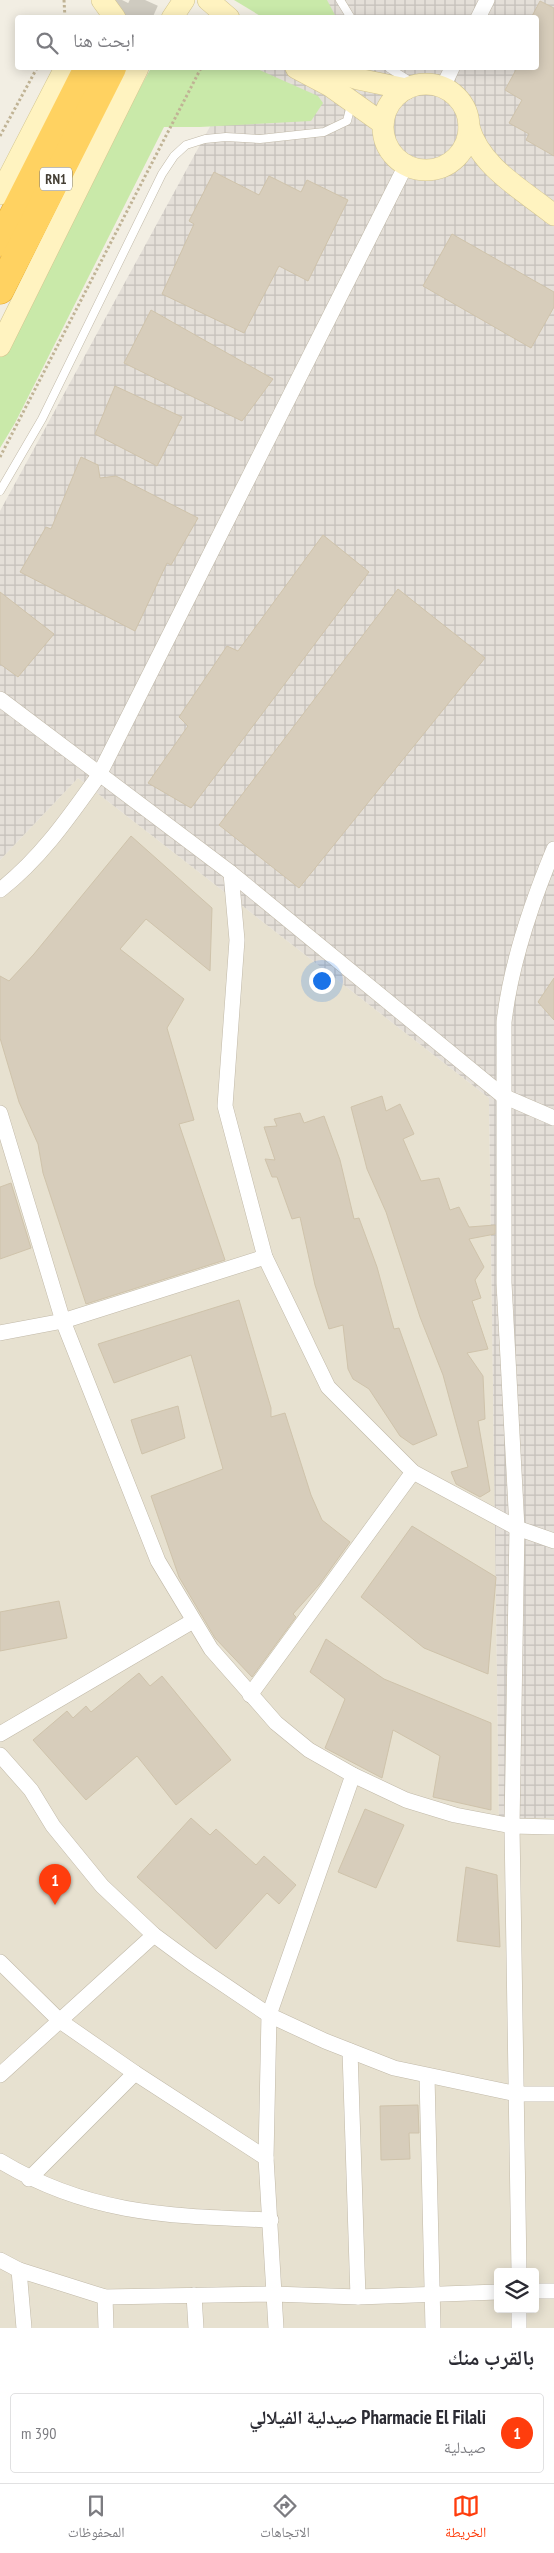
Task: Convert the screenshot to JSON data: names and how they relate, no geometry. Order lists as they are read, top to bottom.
{
  "streets": {
    "highway": ["RN1"]
  },
  "page": {
    "search": "ابحث هنا",
    "pins": "1",
    "heading": "بالقرب منك",
    "list": [
      {
        "mark": "1",
        "name": "Pharmacie El Filali صيدلية الفيلالي",
        "note": "صيدلية",
        "value": "390 m"
      }
    ],
    "nav": ["الخريطة", "الاتجاهات", "المحفوظات"]
  }
}
